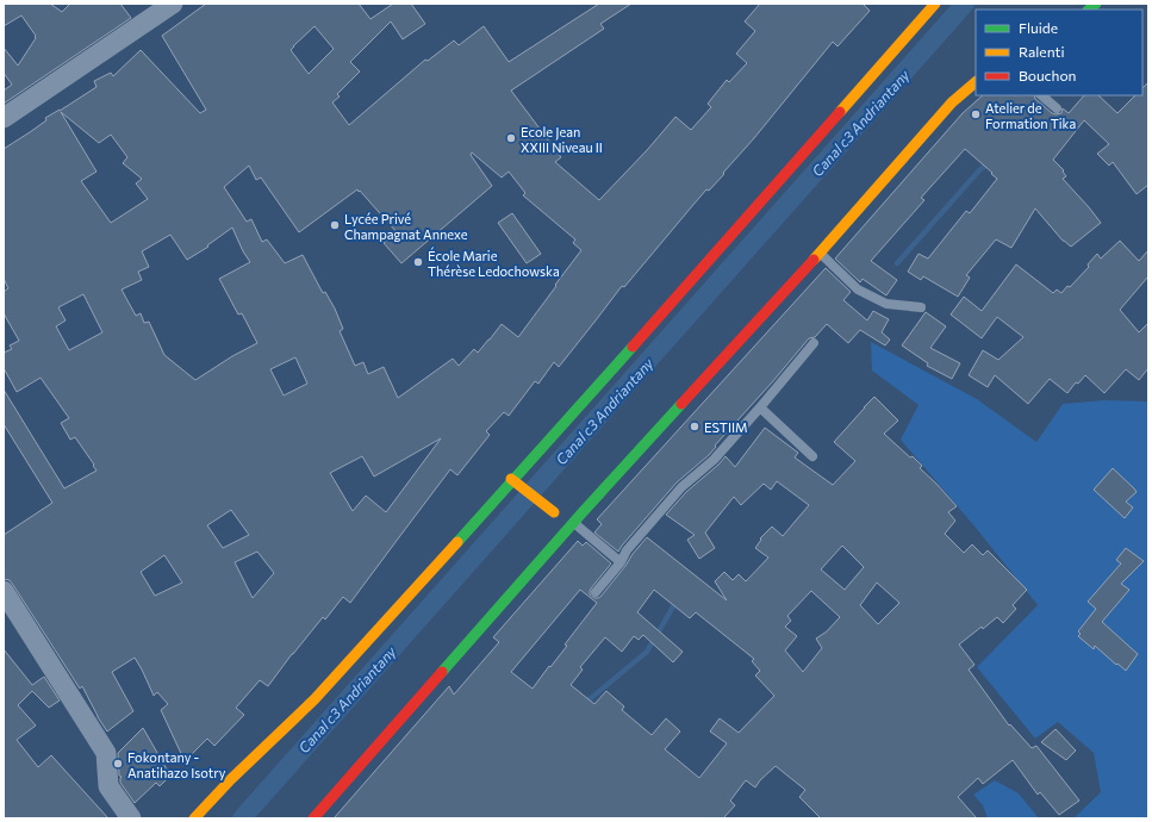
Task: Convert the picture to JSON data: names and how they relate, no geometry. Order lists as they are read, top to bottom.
{
  "water": ["Canal c3 Andriantany"],
  "places": [
    "Atelier de Formation Tika",
    "Ecole Jean XXIII Niveau II",
    "Lycée Privé Champagnat Annexe",
    "École Marie Thérèse Ledochowska",
    "ESTIIM",
    "Fokontany - Anatihazo Isotry"
  ],
  "legend": ["Fluide", "Ralenti", "Bouchon"]
}
